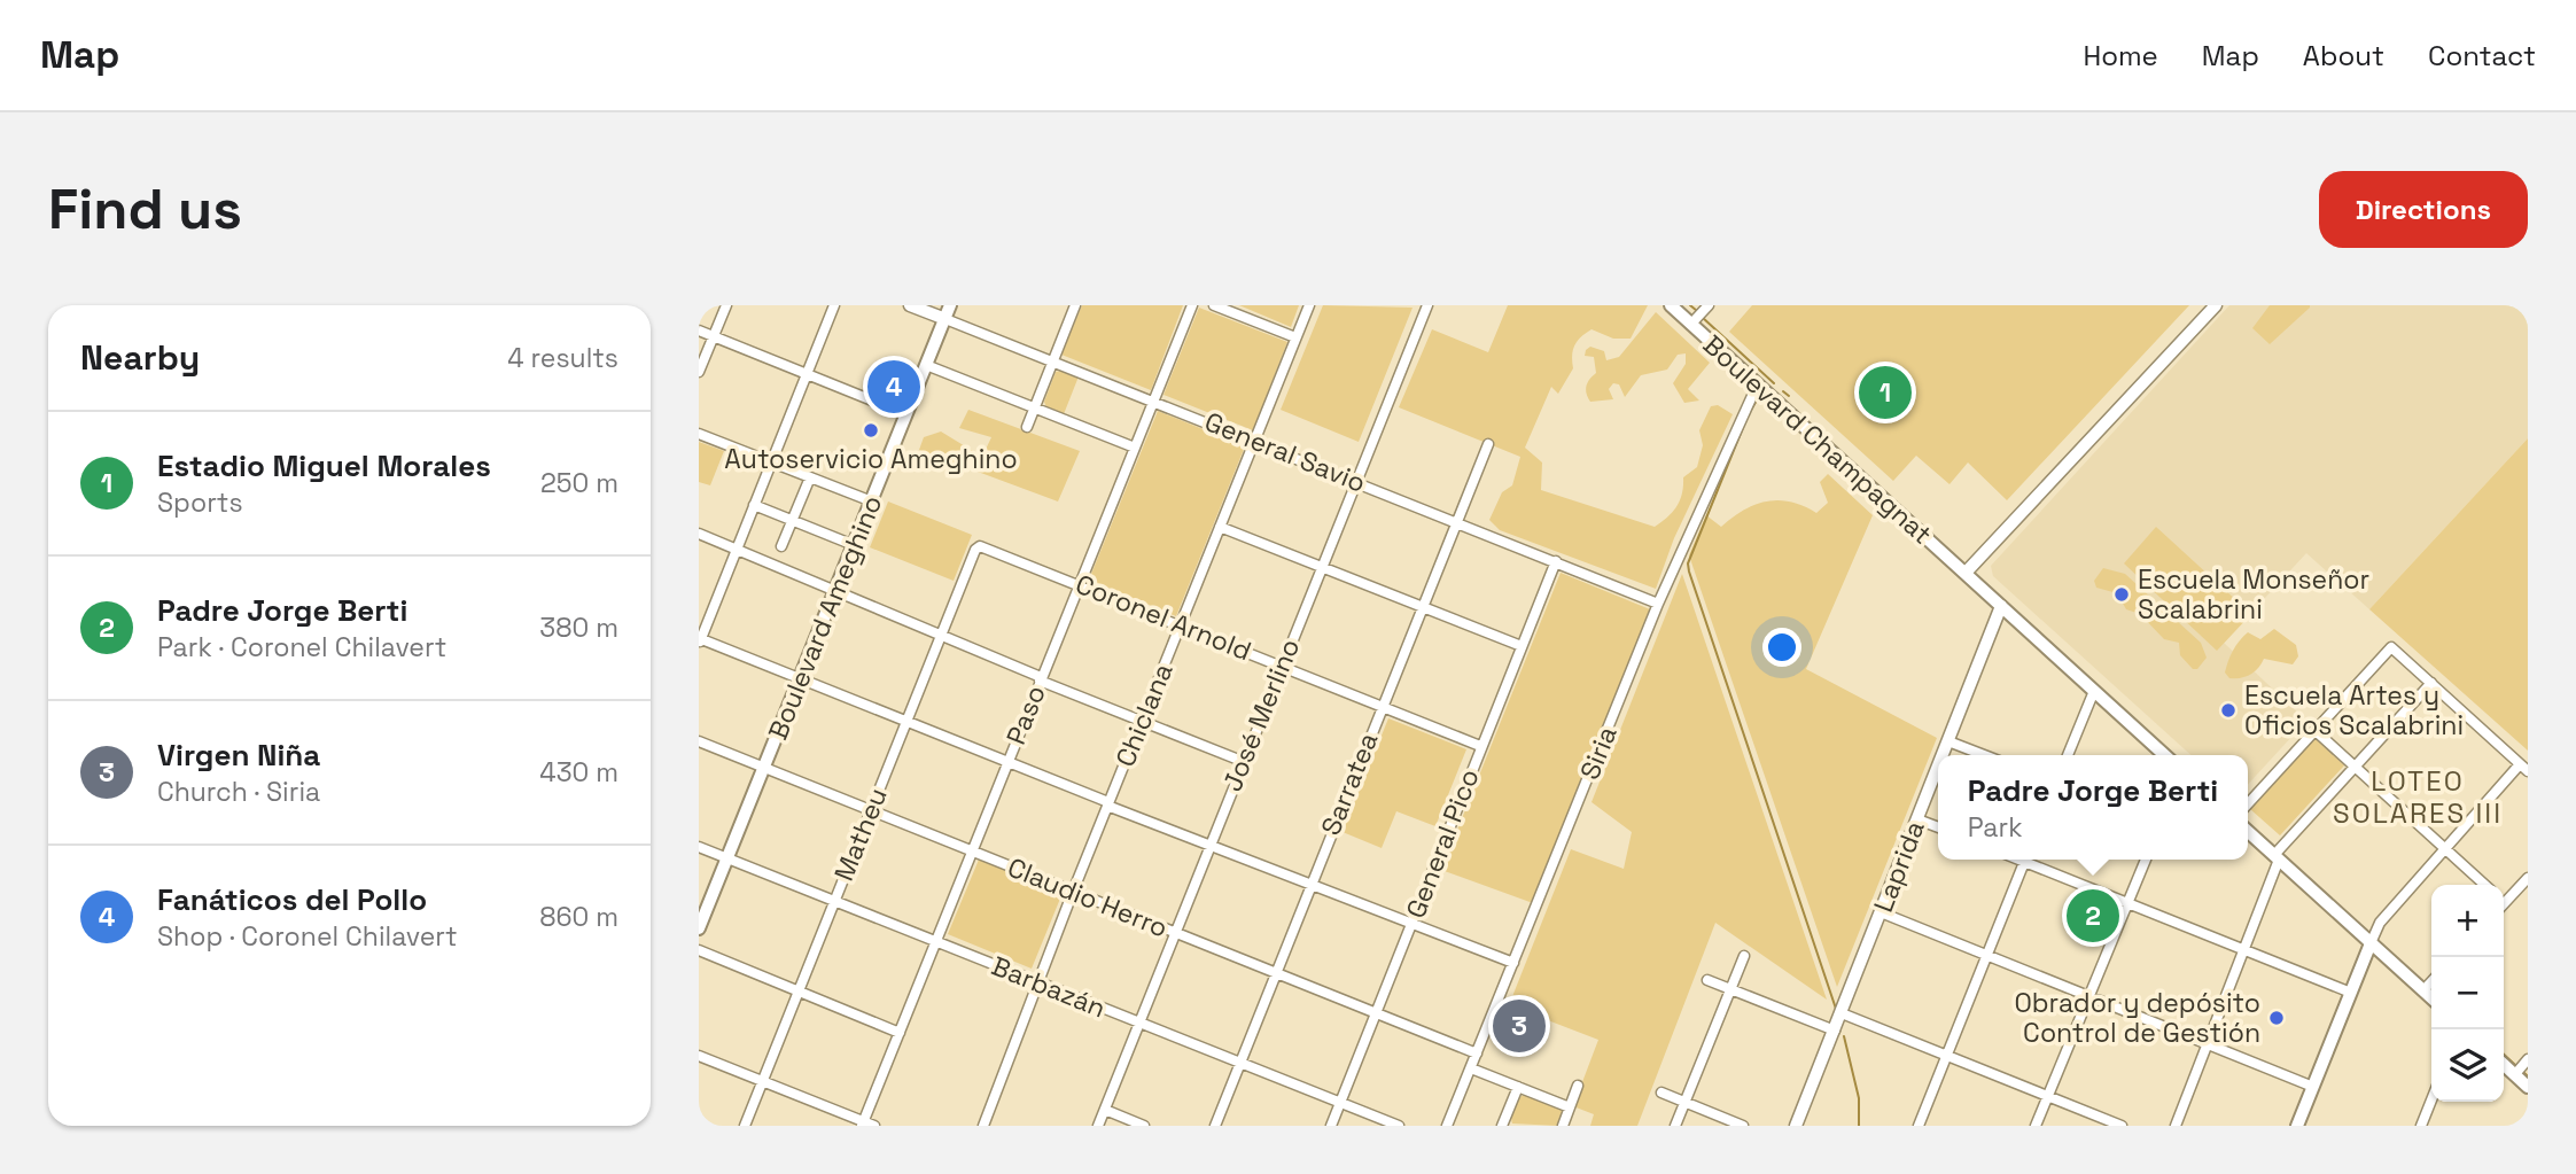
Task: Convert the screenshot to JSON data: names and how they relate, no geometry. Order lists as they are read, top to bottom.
{
  "streets": {
    "main road": ["Boulevard Champagnat", "Boulevard Ameghino"],
    "street": [
      "General Savio",
      "Coronel Arnold",
      "Paso",
      "Chiclana",
      "José Merlino",
      "Siria",
      "Sarratea",
      "Matheu",
      "General Pico",
      "Laprida",
      "Claudio Herro",
      "Barbazán"
    ]
  },
  "crossings": [
    ["Boulevard Champagnat", "Siria"],
    ["Boulevard Champagnat", "Laprida"],
    ["General Savio", "Boulevard Ameghino"],
    ["General Savio", "Paso"],
    ["General Savio", "Chiclana"],
    ["General Savio", "José Merlino"],
    ["General Savio", "Siria"],
    ["General Savio", "Sarratea"],
    ["General Savio", "General Pico"],
    ["Boulevard Ameghino", "Claudio Herro"],
    ["Boulevard Ameghino", "Barbazán"],
    ["Coronel Arnold", "Paso"],
    ["Coronel Arnold", "Chiclana"],
    ["Coronel Arnold", "José Merlino"],
    ["Coronel Arnold", "Sarratea"],
    ["Coronel Arnold", "Matheu"],
    ["Coronel Arnold", "General Pico"],
    ["Paso", "Claudio Herro"],
    ["Paso", "Barbazán"],
    ["Chiclana", "Claudio Herro"],
    ["Chiclana", "Barbazán"],
    ["José Merlino", "Claudio Herro"],
    ["José Merlino", "Barbazán"],
    ["Siria", "Claudio Herro"],
    ["Sarratea", "Claudio Herro"],
    ["Sarratea", "Barbazán"],
    ["Matheu", "Claudio Herro"],
    ["Matheu", "Barbazán"],
    ["General Pico", "Claudio Herro"],
    ["General Pico", "Barbazán"]
  ],
  "districts": ["LOTEO SOLARES III"],
  "places": [
    "Autoservicio Ameghino",
    "Escuela Monseñor Scalabrini",
    "Escuela Artes y Oficios Scalabrini",
    "Obrador y depósito Control de Gestión"
  ],
  "page": {
    "header": "Map",
    "nav": [
      "Home",
      "Map",
      "About",
      "Contact"
    ],
    "buttons": "Directions",
    "title": "Find us",
    "heading": ["Nearby", "4 results"],
    "pins": [
      "4",
      "1",
      "2",
      "3"
    ],
    "list": [
      {
        "mark": "1",
        "name": "Estadio Miguel Morales",
        "note": "Sports",
        "value": "250 m"
      },
      {
        "mark": "2",
        "name": "Padre Jorge Berti",
        "note": "Park · Coronel Chilavert",
        "value": "380 m"
      },
      {
        "mark": "3",
        "name": "Virgen Niña",
        "note": "Church · Siria",
        "value": "430 m"
      },
      {
        "mark": "4",
        "name": "Fanáticos del Pollo",
        "note": "Shop · Coronel Chilavert",
        "value": "860 m"
      }
    ],
    "popup": ["Padre Jorge Berti", "Park"],
    "map_buttons": ["+", "−"]
  }
}
